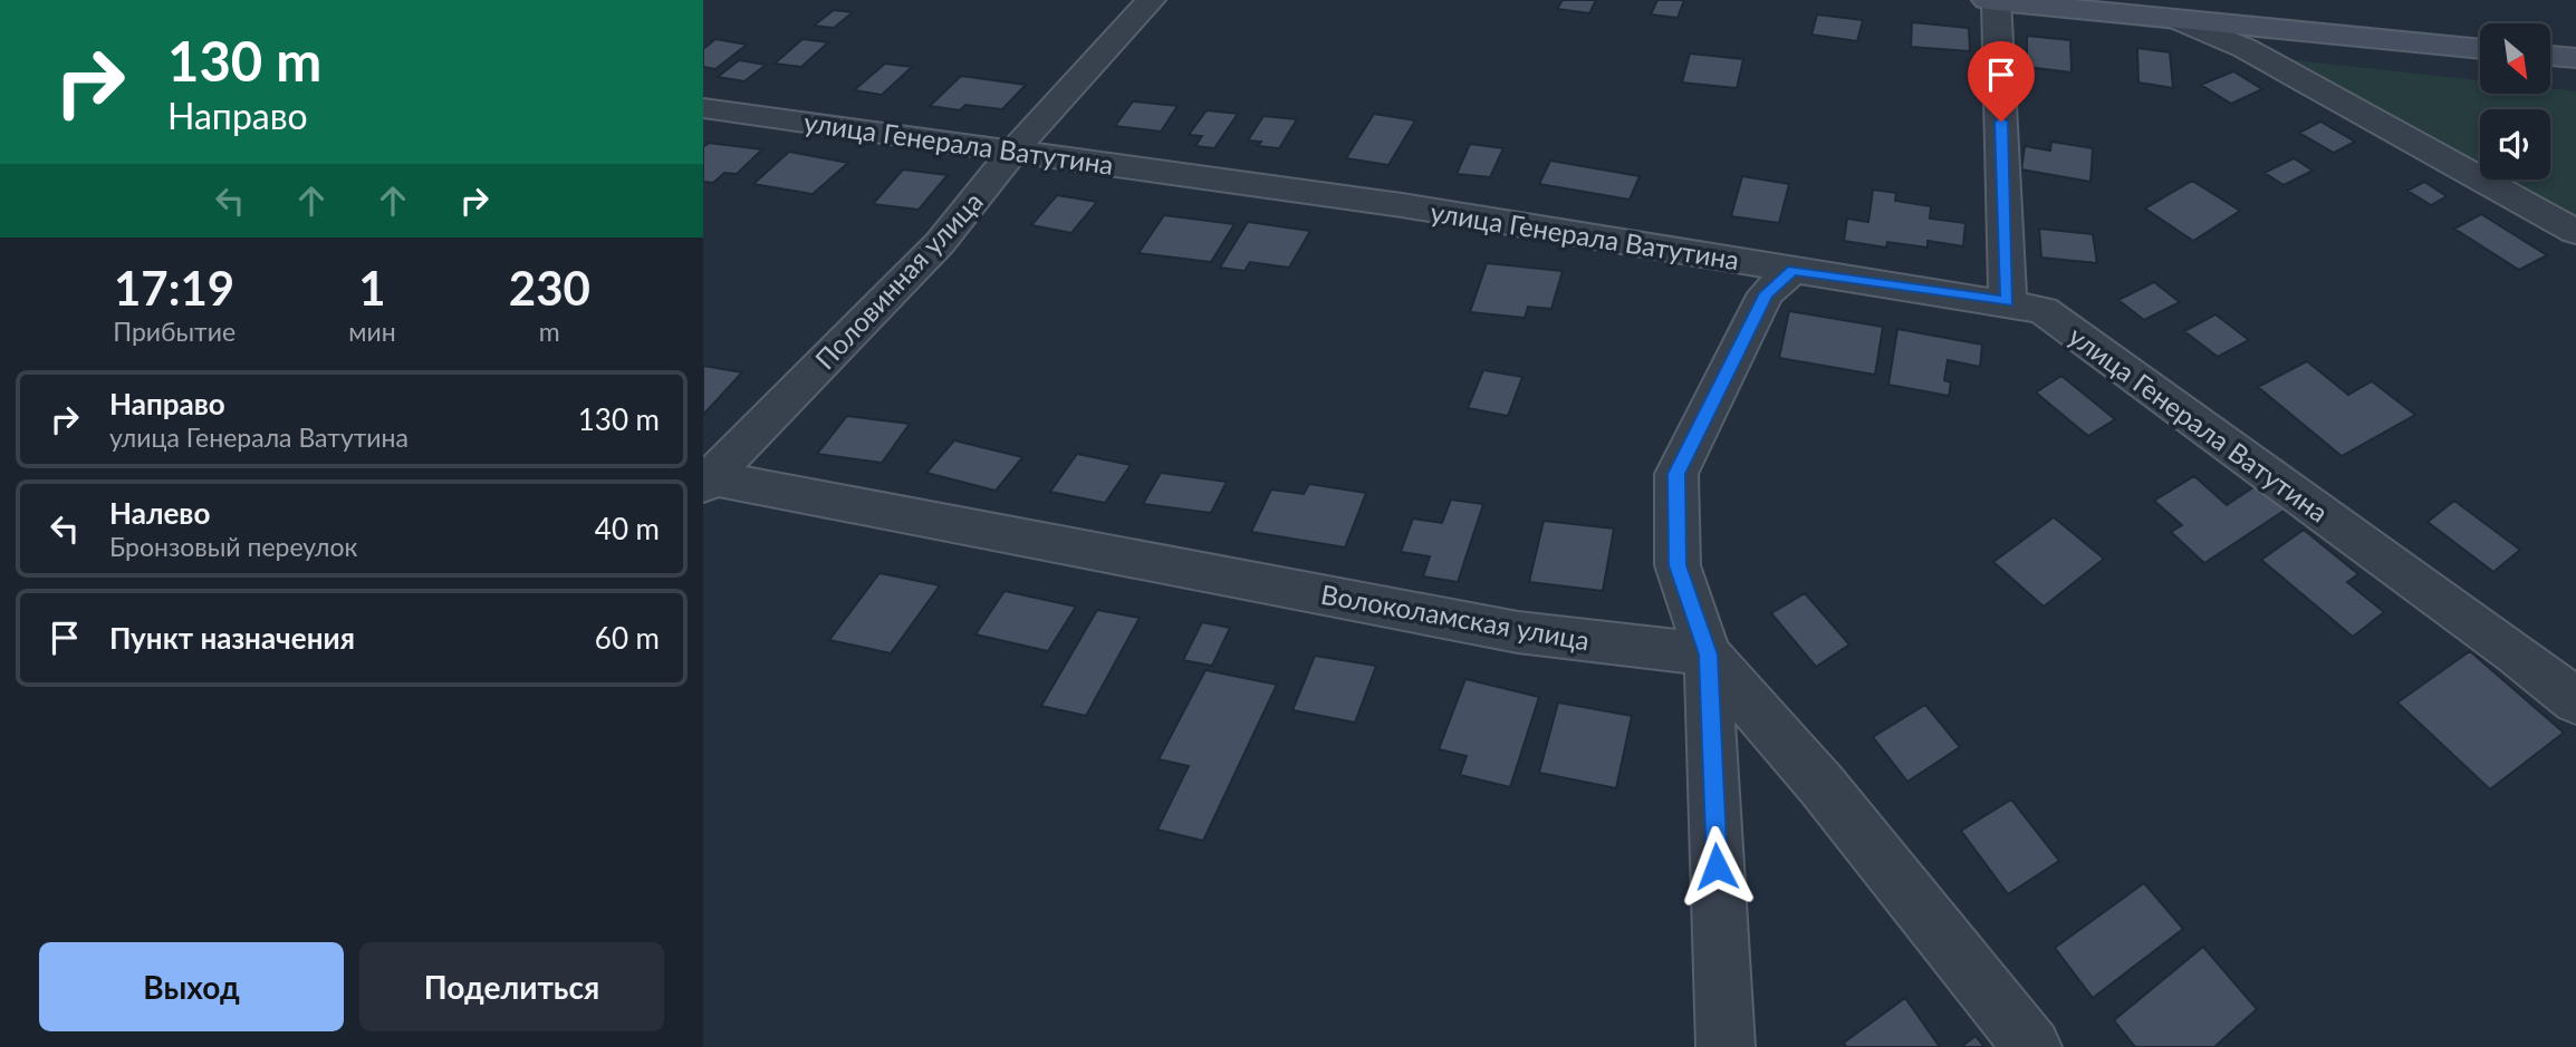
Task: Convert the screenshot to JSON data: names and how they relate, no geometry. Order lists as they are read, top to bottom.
{
  "streets": {
    "street": ["улица Генерала Ватутина", "Половинная улица", "Волоколамская улица"]
  },
  "crossings": [
    ["улица Генерала Ватутина", "Половинная улица"],
    ["Половинная улица", "Волоколамская улица"]
  ],
  "north": "bottom right",
  "page": {
    "turn": ["130 m", "Направо"],
    "eta": [
      "17:19",
      "Прибытие",
      "1",
      "мин",
      "230",
      "m"
    ],
    "list": [
      {
        "name": "Направо",
        "note": "улица Генерала Ватутина",
        "value": "130 m"
      },
      {
        "name": "Налево",
        "note": "Бронзовый переулок",
        "value": "40 m"
      },
      {
        "name": "Пункт назначения",
        "value": "60 m"
      }
    ],
    "buttons": ["Выход", "Поделиться"]
  }
}
